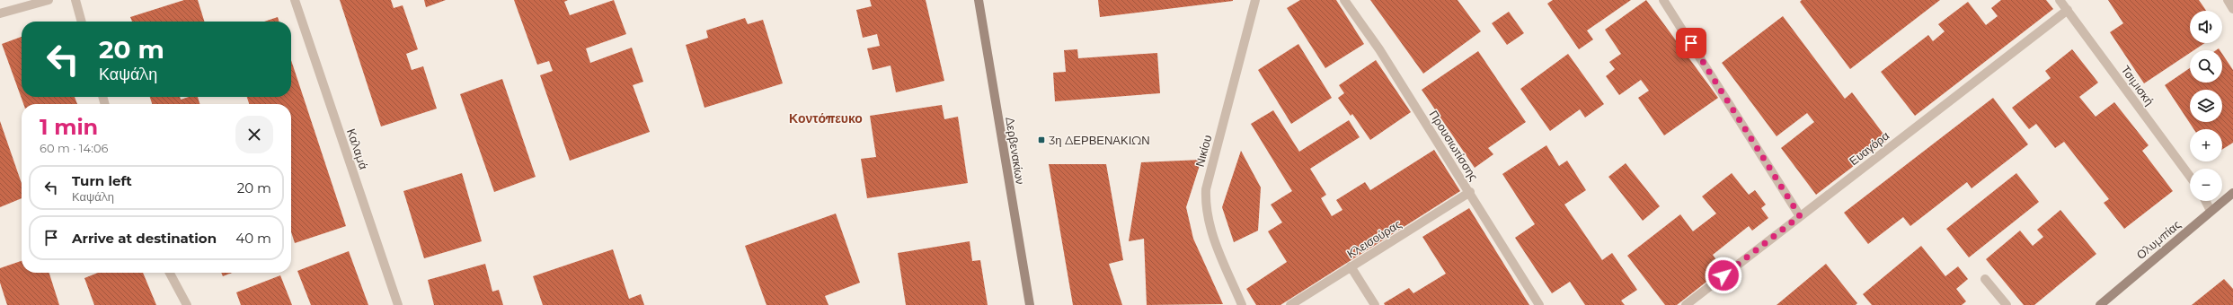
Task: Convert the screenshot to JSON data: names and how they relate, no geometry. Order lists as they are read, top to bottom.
{
  "streets": {
    "street": [
      "Τσιμισκή",
      "Προυσιωτίσσης",
      "Ευαγόρα",
      "Καλαμά",
      "Δερβενακίων",
      "Νικίου",
      "Κλεισούρας",
      "Ολυμπίας"
    ]
  },
  "crossings": [
    ["Τσιμισκή", "Ευαγόρα"],
    ["Προυσιωτίσσης", "Κλεισούρας"]
  ],
  "districts": ["Κοντόπευκο"],
  "places": {
    "transit": ["3η ΔΕΡΒΕΝΑΚΙΩΝ"]
  },
  "page": {
    "map_buttons": ["+", "−"],
    "turn": ["20 m", "Καψάλη"],
    "heading": ["1 min", "60 m · 14:06"],
    "list": [
      {
        "name": "Turn left",
        "note": "Καψάλη",
        "value": "20 m"
      },
      {
        "name": "Arrive at destination",
        "value": "40 m"
      }
    ]
  }
}
